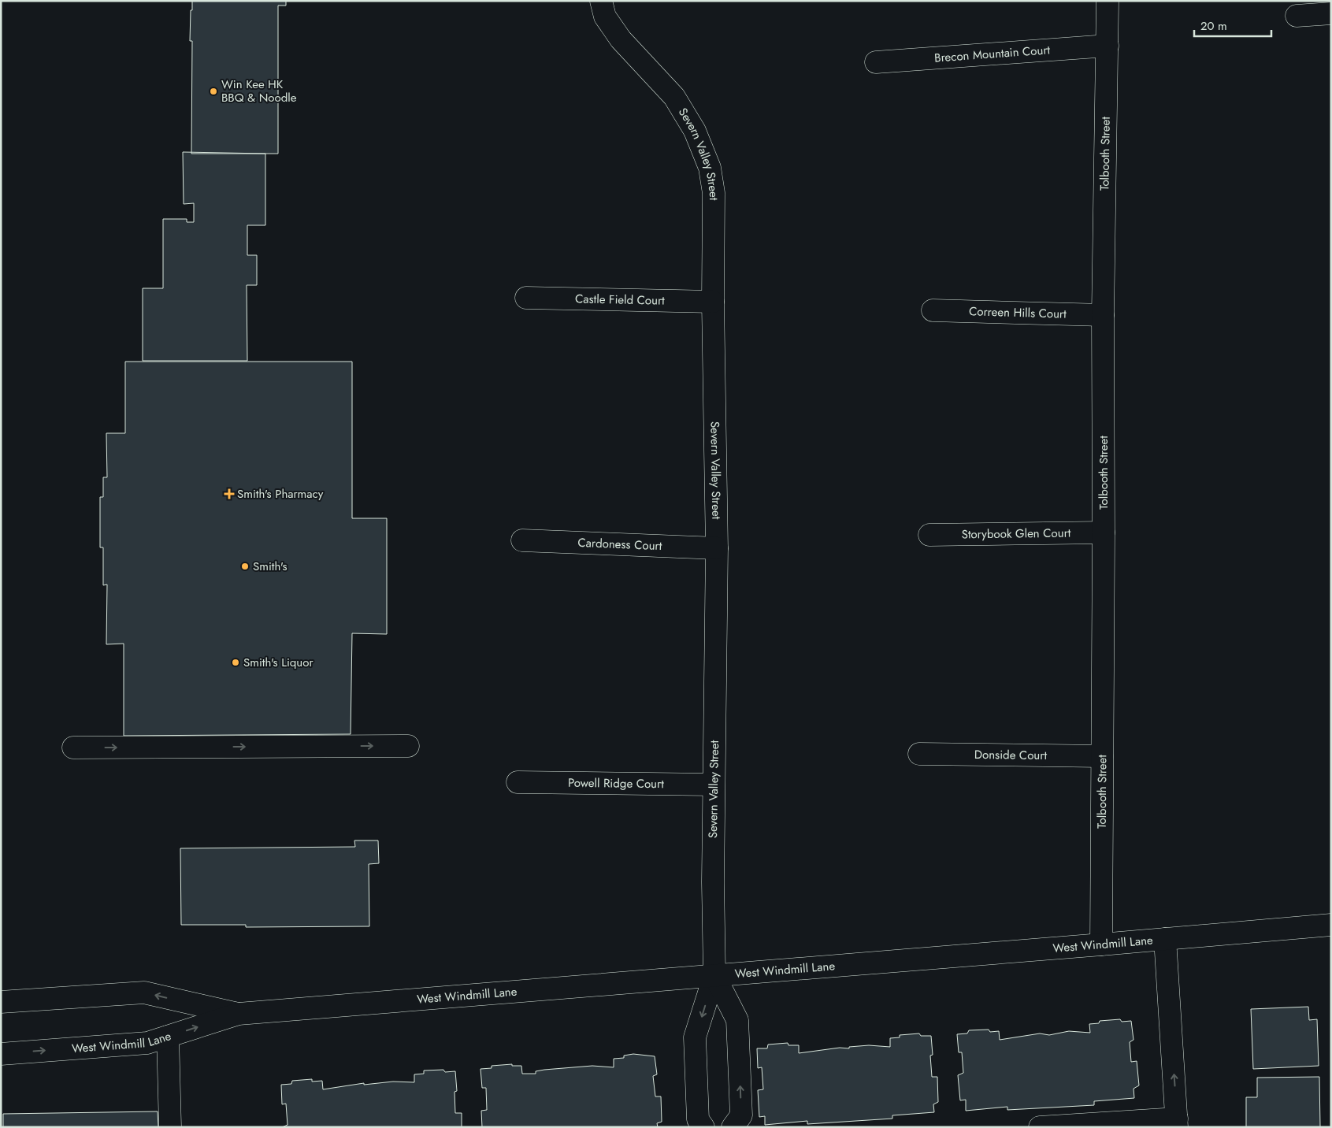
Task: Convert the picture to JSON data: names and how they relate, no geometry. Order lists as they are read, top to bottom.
{
  "streets": {
    "street": [
      "Brecon Mountain Court",
      "Tolbooth Street",
      "Severn Valley Street",
      "Castle Field Court",
      "Correen Hills Court",
      "Storybook Glen Court",
      "Cardoness Court",
      "Donside Court",
      "Powell Ridge Court",
      "West Windmill Lane"
    ]
  },
  "crossings": [
    ["Brecon Mountain Court", "Tolbooth Street"],
    ["Tolbooth Street", "Correen Hills Court"],
    ["Tolbooth Street", "Storybook Glen Court"],
    ["Tolbooth Street", "Donside Court"],
    ["Tolbooth Street", "West Windmill Lane"],
    ["Severn Valley Street", "Castle Field Court"],
    ["Severn Valley Street", "Cardoness Court"],
    ["Severn Valley Street", "Powell Ridge Court"],
    ["Severn Valley Street", "West Windmill Lane"]
  ],
  "places": {
    "other": ["Win Kee HK BBQ & Noodle", "Smith's", "Smith's Liquor"],
    "health": ["Smith's Pharmacy"]
  },
  "scale_bar": "20 m"
}
